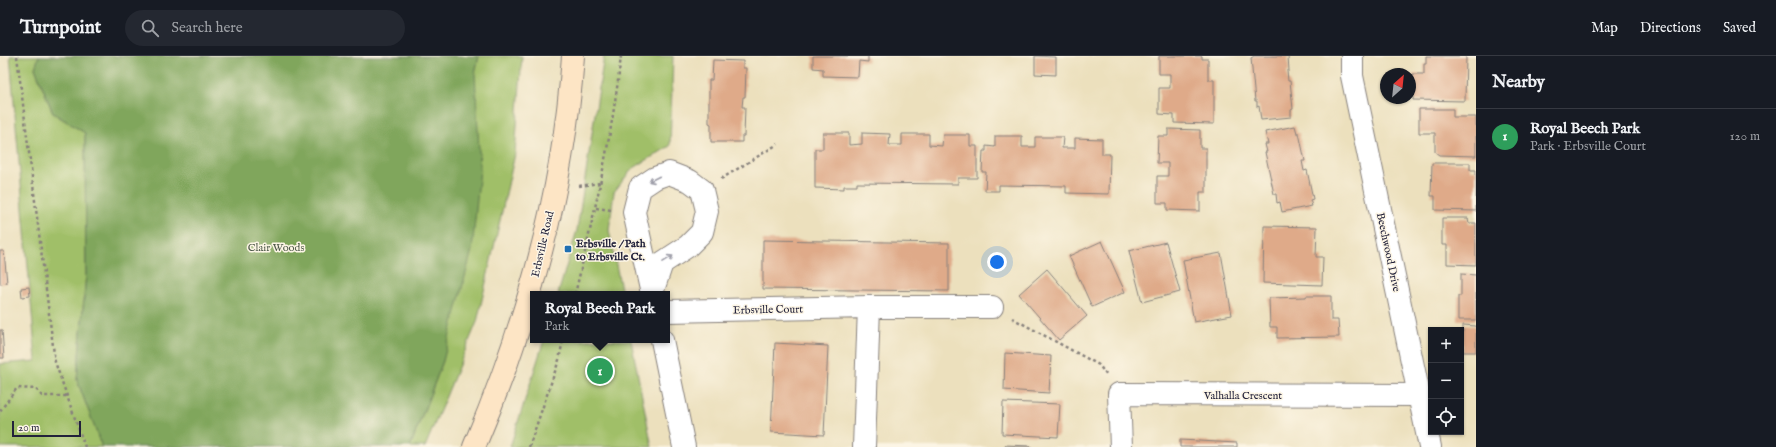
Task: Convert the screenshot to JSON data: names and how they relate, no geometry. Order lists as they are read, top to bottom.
{
  "streets": {
    "main road": ["Erbsville Road"],
    "street": ["Beechwood Drive", "Erbsville Court", "Valhalla Crescent"]
  },
  "crossings": [
    ["Beechwood Drive", "Valhalla Crescent"]
  ],
  "parks": ["Clair Woods"],
  "places": {
    "transit": ["Erbsville / Path to Erbsville Ct."]
  },
  "scale_bar": "20 m",
  "north": "top right",
  "page": {
    "header": "Turnpoint",
    "search": "Search here",
    "nav": ["Map", "Directions", "Saved"],
    "heading": "Nearby",
    "list": [
      {
        "mark": "1",
        "name": "Royal Beech Park",
        "note": "Park · Erbsville Court",
        "value": "120 m"
      }
    ],
    "popup": ["Royal Beech Park", "Park"],
    "map_buttons": ["+", "−"],
    "pins": "1",
    "scale": "20 m"
  }
}
